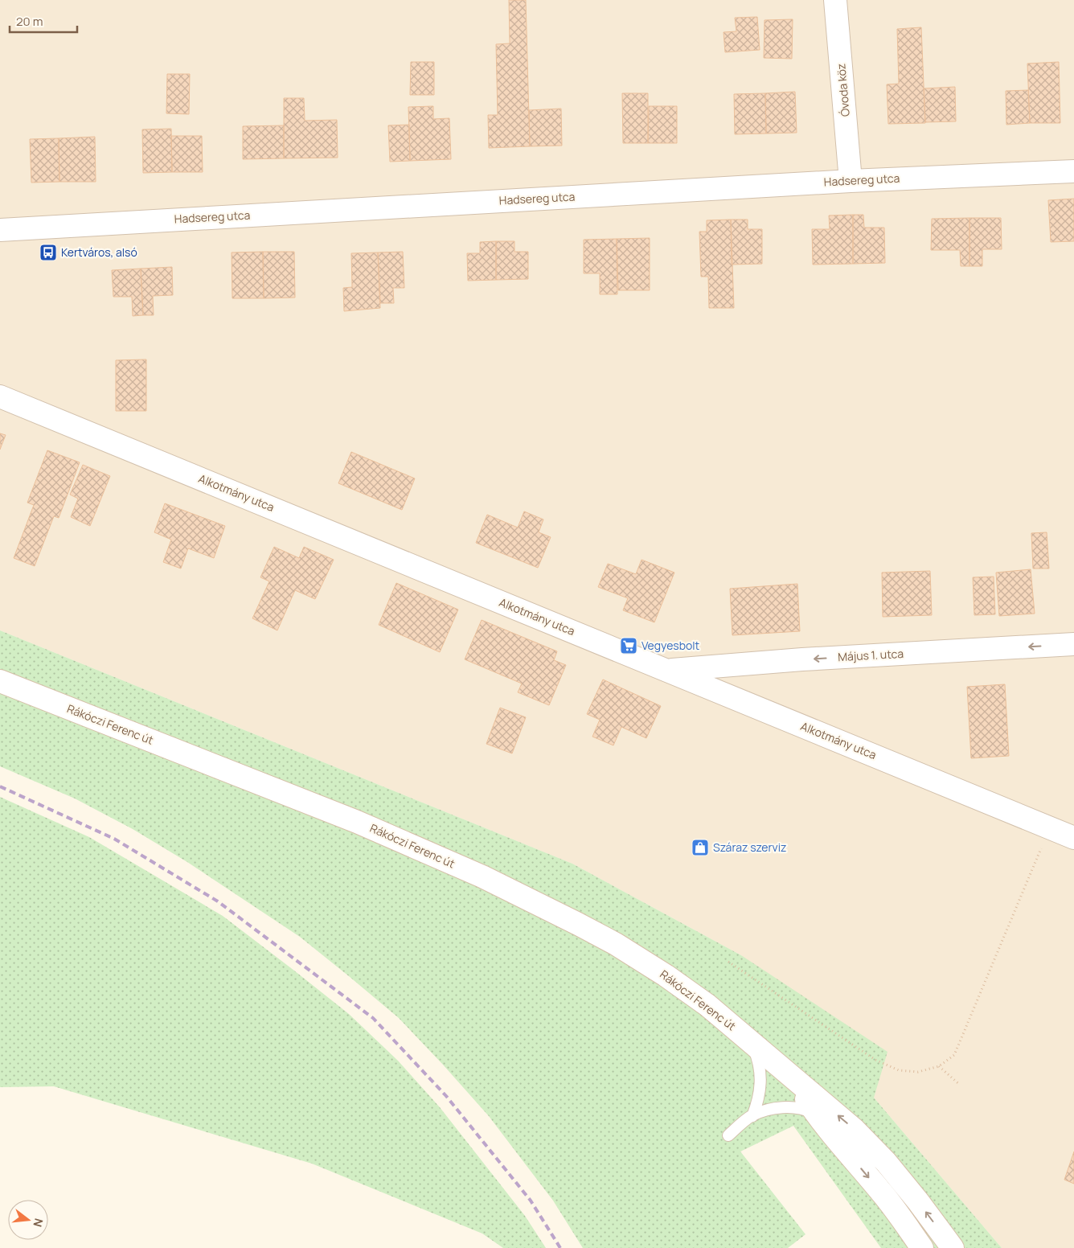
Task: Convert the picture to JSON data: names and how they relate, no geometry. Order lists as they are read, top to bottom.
{
  "streets": {
    "street": [
      "Óvoda köz",
      "Hadsereg utca",
      "Alkotmány utca",
      "Május 1. utca",
      "Rákóczi Ferenc út"
    ]
  },
  "crossings": [
    ["Óvoda köz", "Hadsereg utca"],
    ["Alkotmány utca", "Május 1. utca"]
  ],
  "one_way": ["Május 1. utca"],
  "places": {
    "bus stop": ["Kertváros, alsó"],
    "supermarket": ["Vegyesbolt"],
    "shop": ["Száraz szerviz"]
  },
  "scale_bar": "20 m",
  "north": "right"
}
